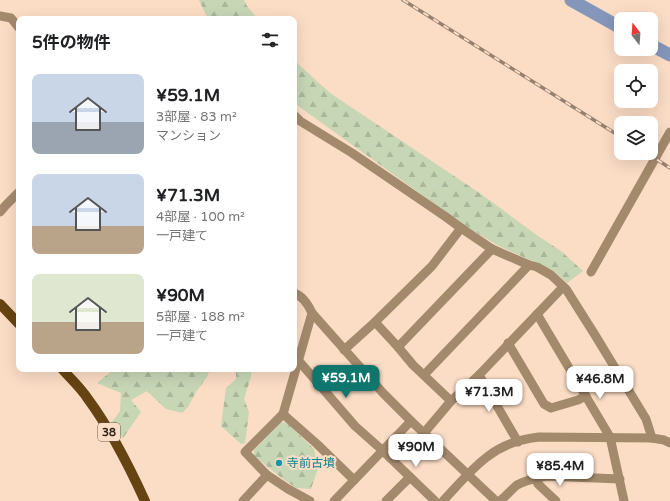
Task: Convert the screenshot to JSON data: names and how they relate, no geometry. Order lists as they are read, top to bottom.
{
  "streets": {
    "main road": ["38"]
  },
  "places": ["寺前古墳"],
  "north": "top",
  "page": {
    "heading": "5件の物件",
    "list": [
      {
        "name": "¥59.1M",
        "note": "3部屋 · 83 m² · マンション"
      },
      {
        "name": "¥71.3M",
        "note": "4部屋 · 100 m² · 一戸建て"
      },
      {
        "name": "¥90M",
        "note": "5部屋 · 188 m² · 一戸建て"
      }
    ],
    "price": [
      "¥59.1M",
      "¥46.8M",
      "¥71.3M",
      "¥90M",
      "¥85.4M"
    ]
  }
}
